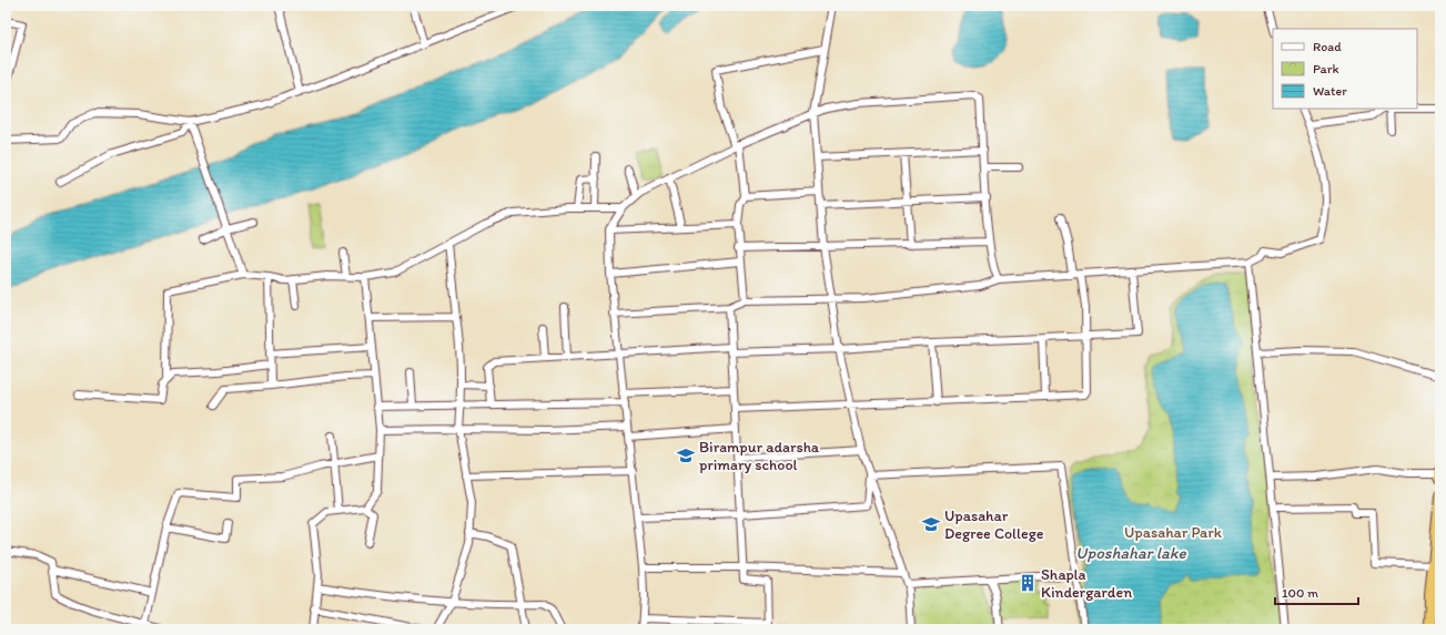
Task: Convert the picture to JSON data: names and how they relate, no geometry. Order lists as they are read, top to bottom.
{
  "water": ["Uposhahar lake"],
  "parks": ["Upasahar Park"],
  "places": {
    "school or university": ["Birampur adarsha primary school", "Upasahar Degree College"],
    "building": ["Shapla Kindergarden"]
  },
  "legend": ["Road", "Park", "Water"],
  "scale_bar": "100 m"
}
